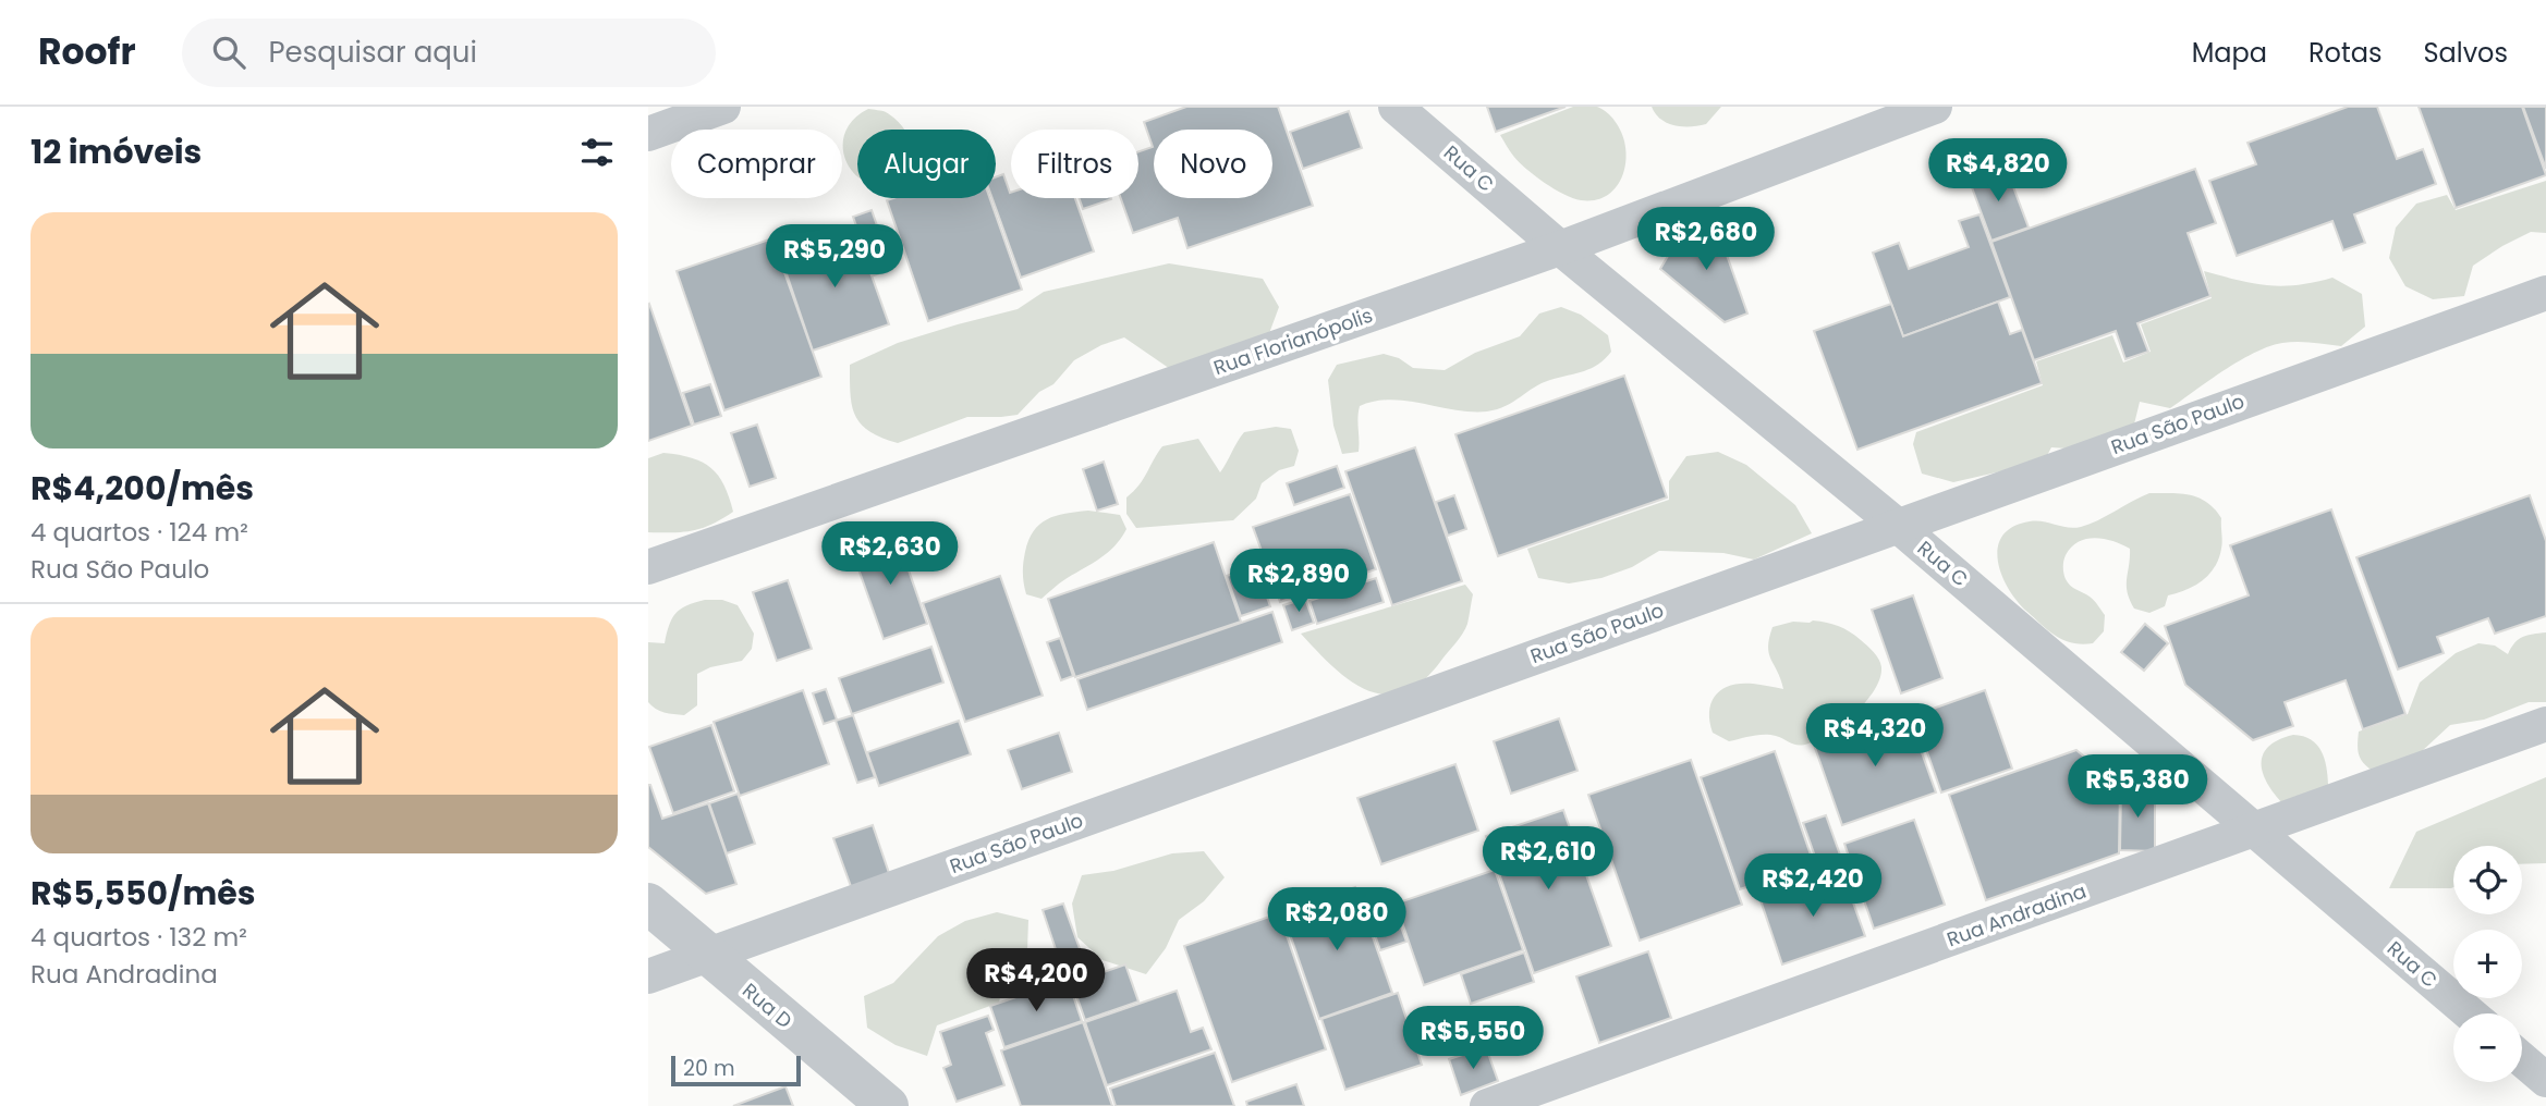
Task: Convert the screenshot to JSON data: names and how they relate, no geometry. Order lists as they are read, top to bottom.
{
  "streets": {
    "street": [
      "Rua C",
      "Rua Florianópolis",
      "Rua São Paulo",
      "Rua Andradina",
      "Rua D"
    ]
  },
  "crossings": [
    ["Rua C", "Rua Florianópolis"],
    ["Rua C", "Rua São Paulo"],
    ["Rua C", "Rua Andradina"],
    ["Rua São Paulo", "Rua D"]
  ],
  "scale_bar": "20 m",
  "page": {
    "header": "Roofr",
    "search": "Pesquisar aqui",
    "nav": ["Mapa", "Rotas", "Salvos"],
    "heading": "12 imóveis",
    "chip": [
      "Comprar",
      "Alugar",
      "Filtros",
      "Novo"
    ],
    "price": [
      "R$4,820",
      "R$2,680",
      "R$5,290",
      "R$2,630",
      "R$2,890",
      "R$4,320",
      "R$5,380",
      "R$2,610",
      "R$2,420",
      "R$2,080",
      "R$4,200",
      "R$5,550"
    ],
    "list": [
      {
        "name": "R$4,200/mês",
        "note": "4 quartos · 124 m² · Rua São Paulo"
      },
      {
        "name": "R$5,550/mês",
        "note": "4 quartos · 132 m² · Rua Andradina"
      }
    ],
    "map_buttons": ["+", "−"],
    "scale": "20 m"
  }
}
